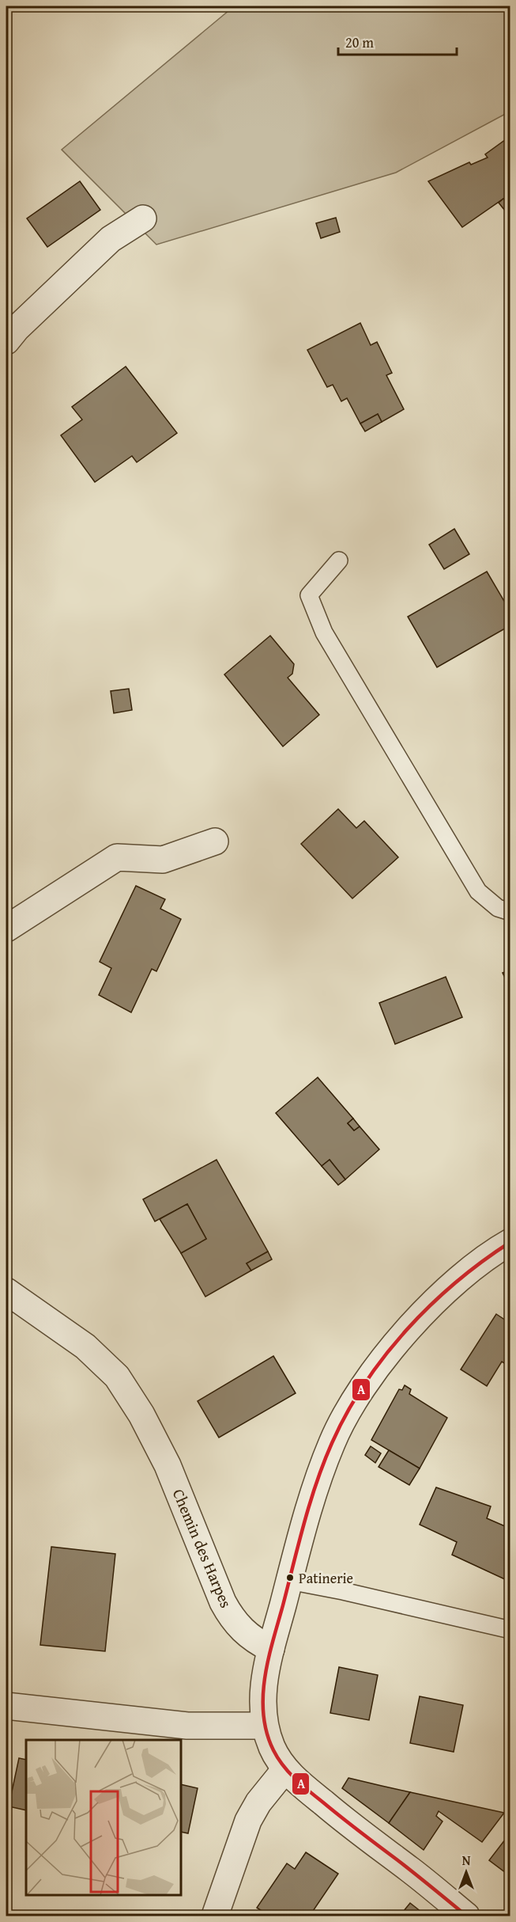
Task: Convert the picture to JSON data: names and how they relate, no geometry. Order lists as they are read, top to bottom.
{
  "streets": {
    "street": ["Chemin des Harpes"]
  },
  "places": ["Patinerie"],
  "lines": ["transit line A"],
  "scale_bar": "20 m",
  "north": "top"
}
